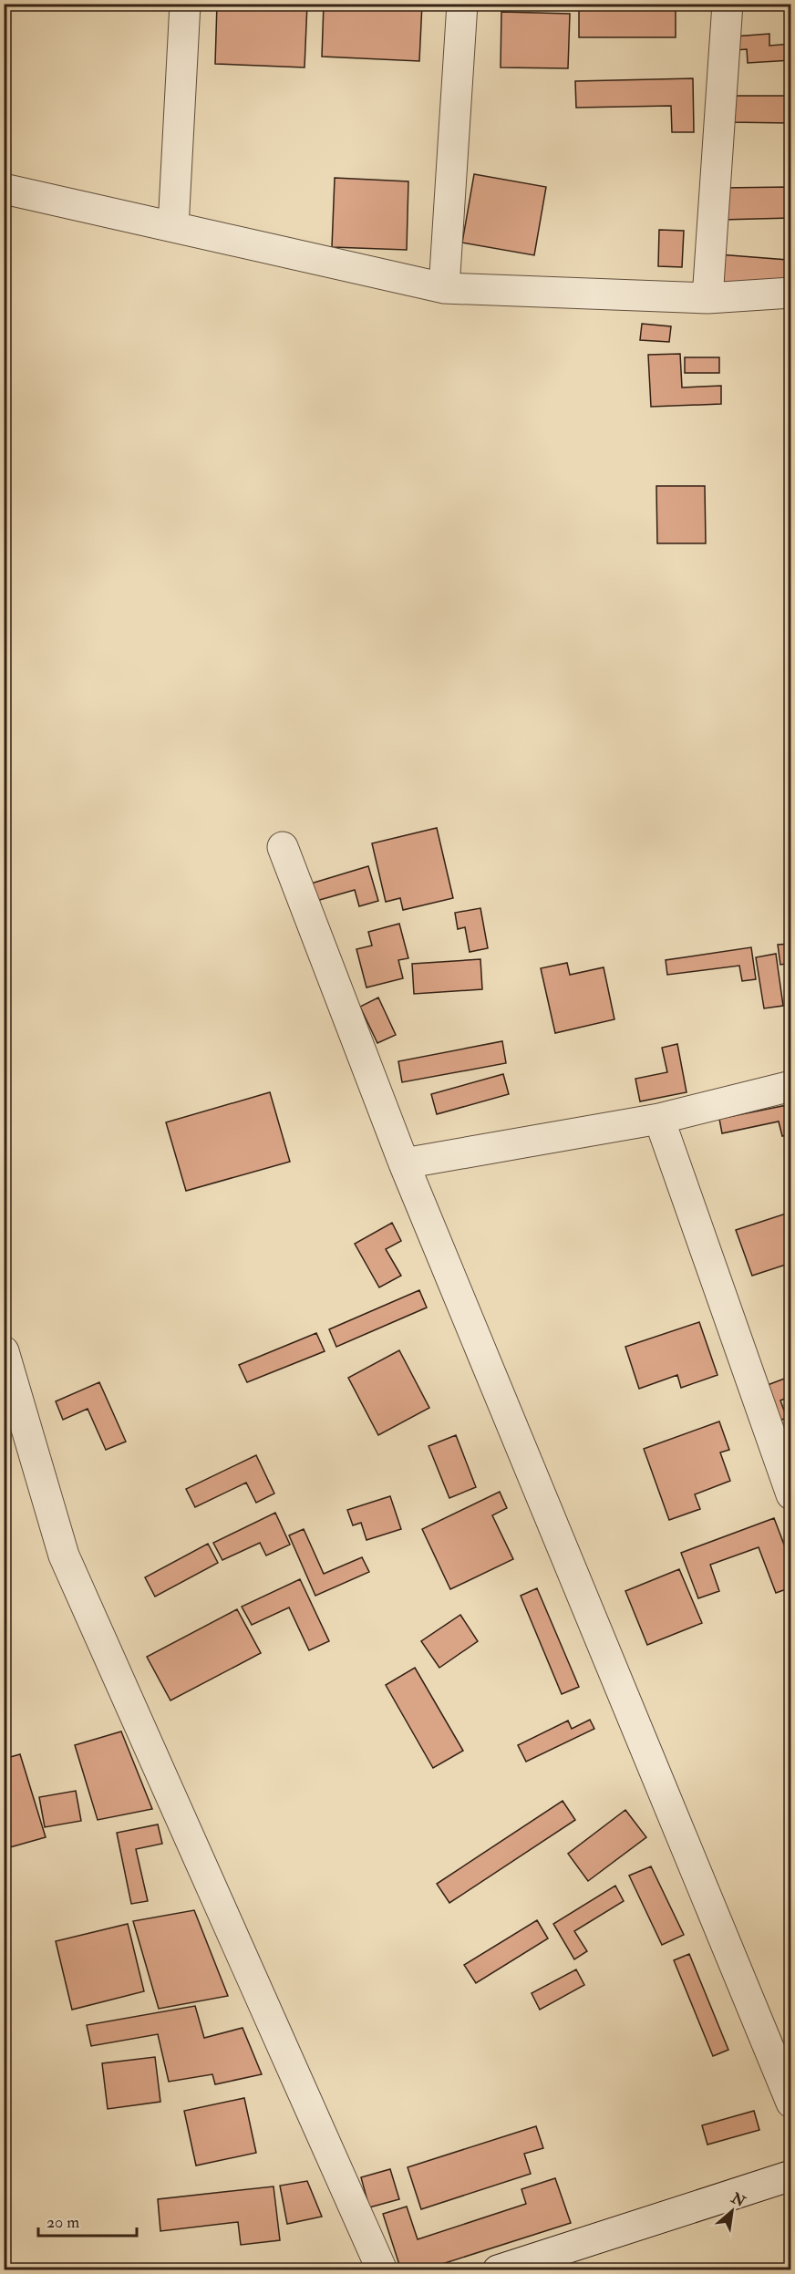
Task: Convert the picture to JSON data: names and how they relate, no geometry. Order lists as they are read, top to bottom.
{
  "scale_bar": "20 m",
  "north": "top right"
}
